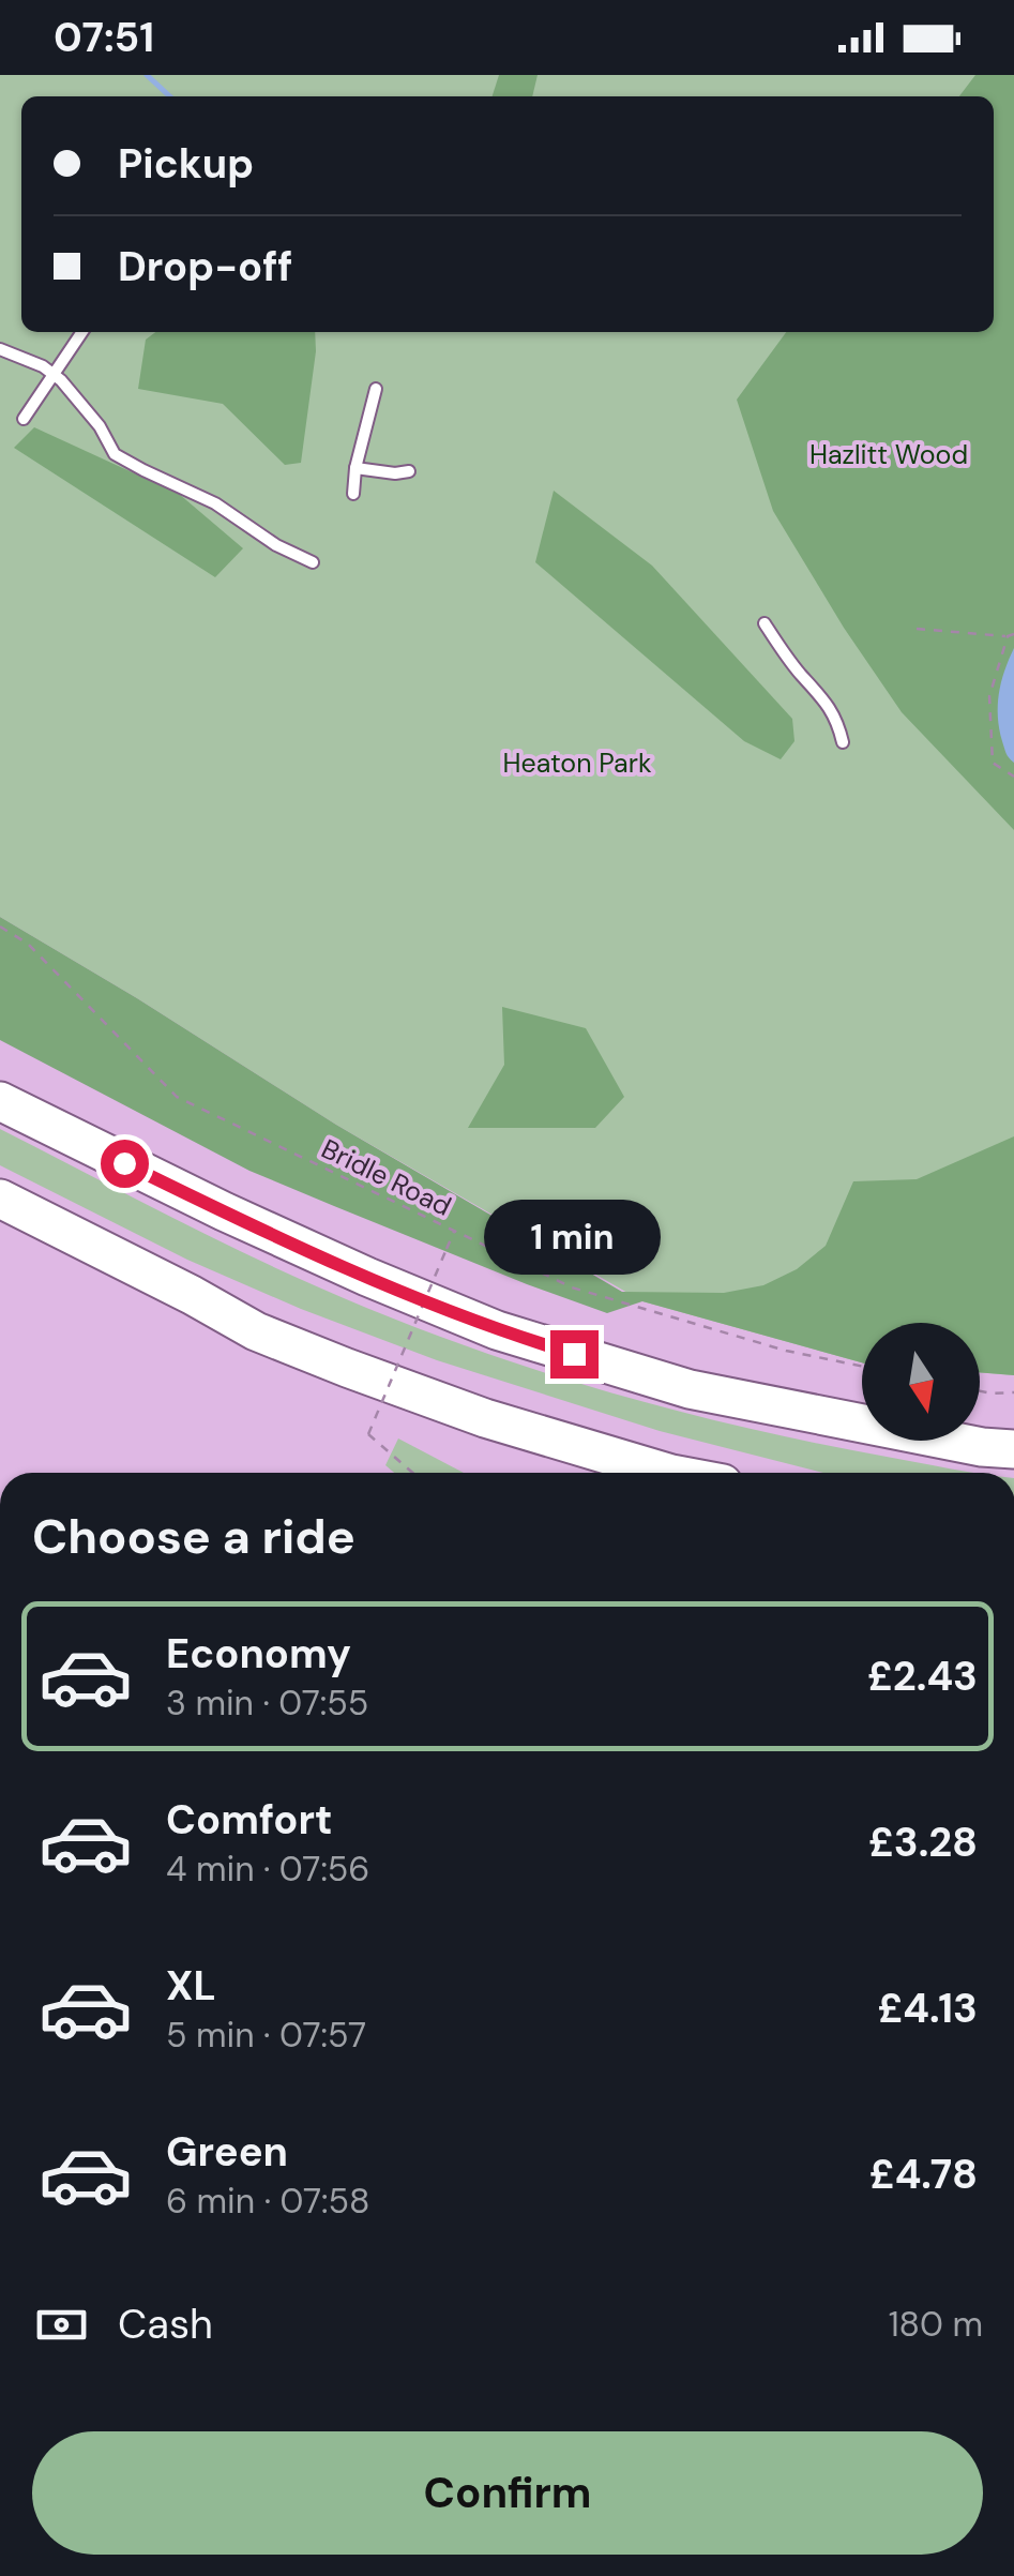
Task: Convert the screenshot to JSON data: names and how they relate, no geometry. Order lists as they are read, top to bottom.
{
  "streets": {
    "path": ["Bridle Road"]
  },
  "parks": ["Hazlitt Wood", "Heaton Park"],
  "north": "bottom",
  "page": {
    "status": "07:51",
    "banner": ["Pickup", "Drop-off"],
    "bubble": "1 min",
    "heading": "Choose a ride",
    "list": [
      {
        "name": "Economy",
        "note": "3 min · 07:55",
        "value": "£2.43"
      },
      {
        "name": "Comfort",
        "note": "4 min · 07:56",
        "value": "£3.28"
      },
      {
        "name": "XL",
        "note": "5 min · 07:57",
        "value": "£4.13"
      },
      {
        "name": "Green",
        "note": "6 min · 07:58",
        "value": "£4.78"
      }
    ],
    "pay": ["Cash", "180 m"],
    "buttons": "Confirm"
  }
}
